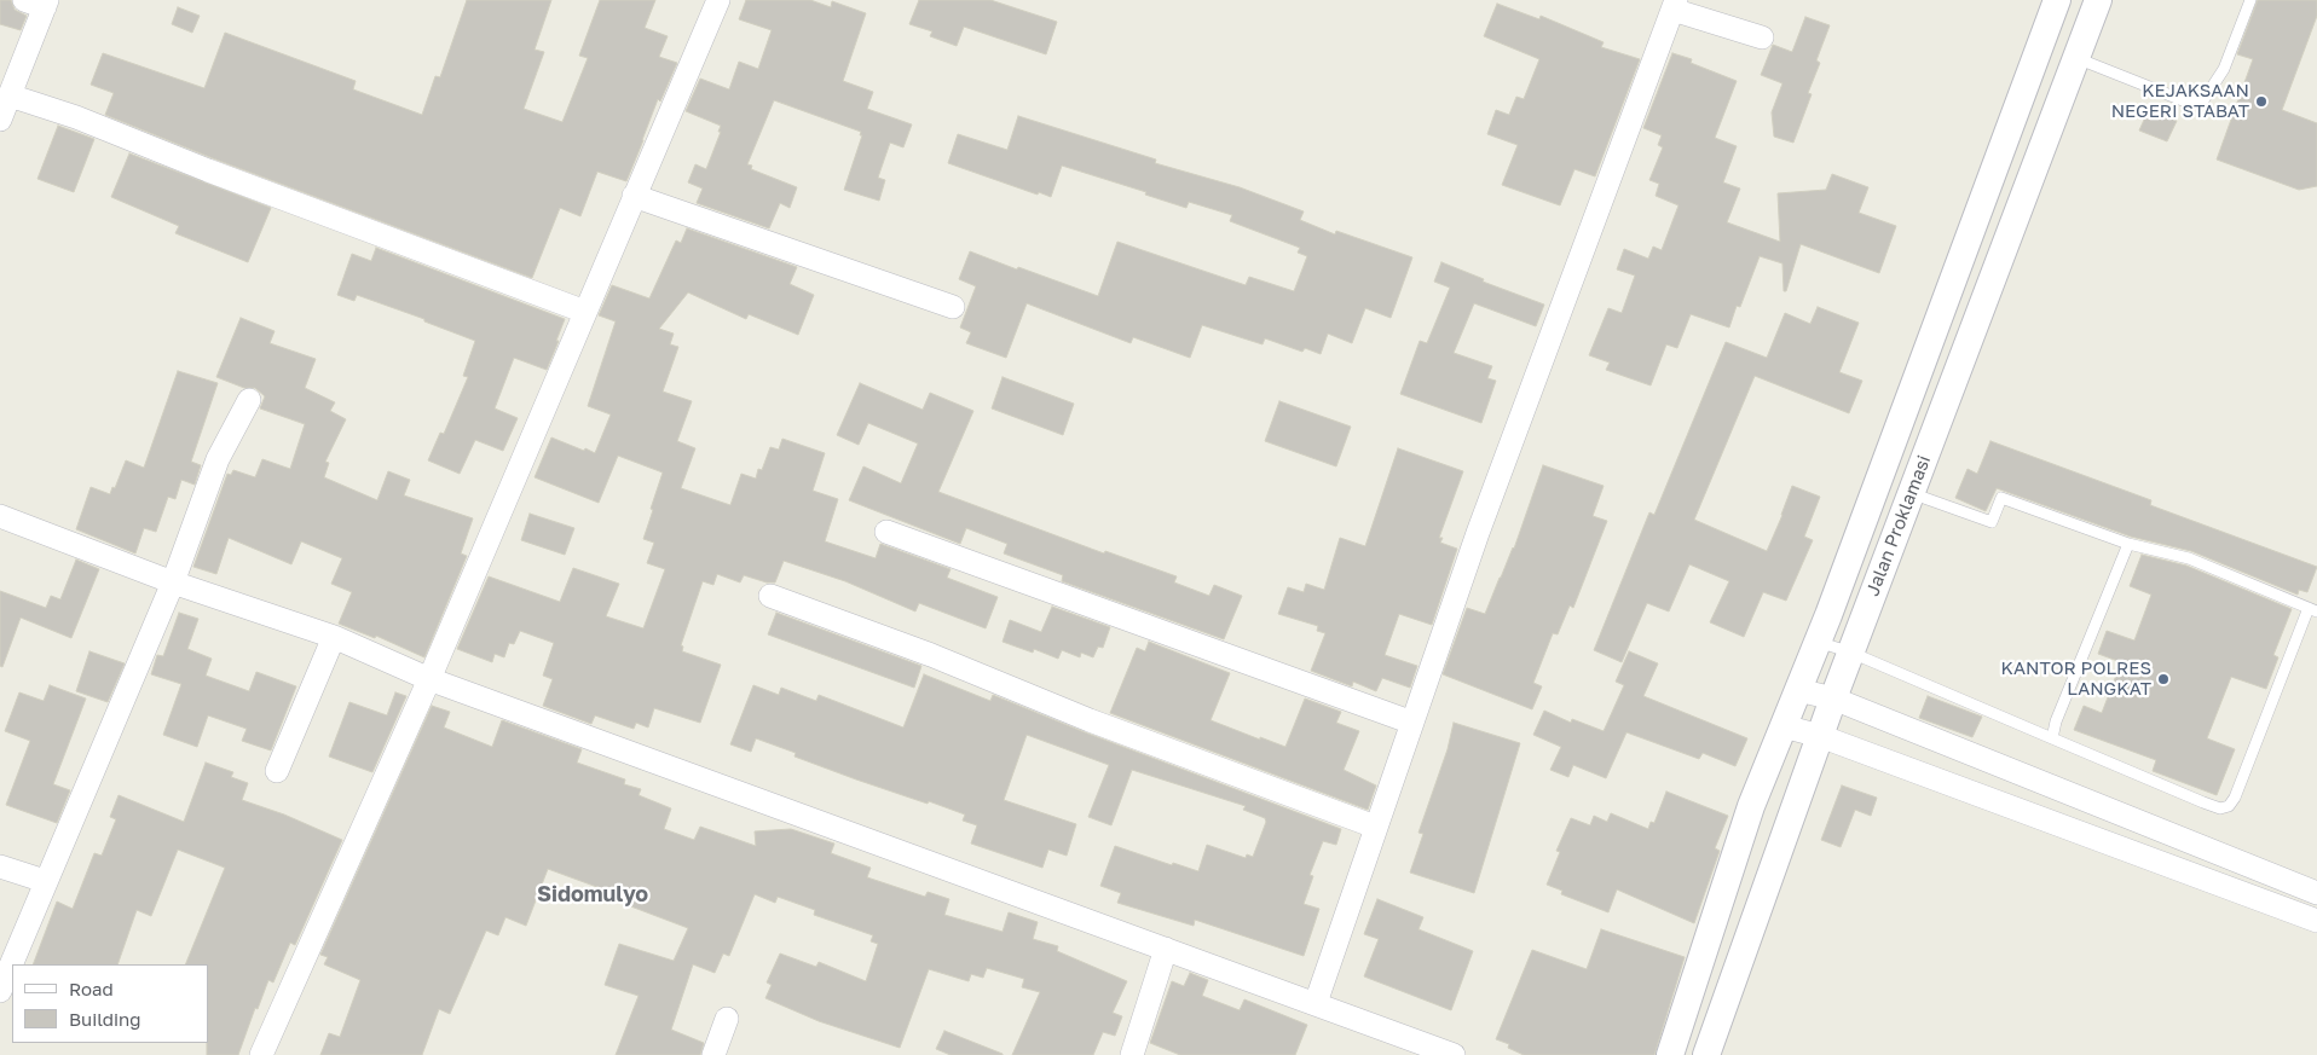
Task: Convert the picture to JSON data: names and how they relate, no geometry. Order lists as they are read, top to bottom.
{
  "streets": {
    "street": ["Jalan Proklamasi"]
  },
  "districts": ["Sidomulyo"],
  "places": ["KEJAKSAAN NEGERI STABAT", "KANTOR POLRES LANGKAT"],
  "legend": ["Road", "Building"]
}
